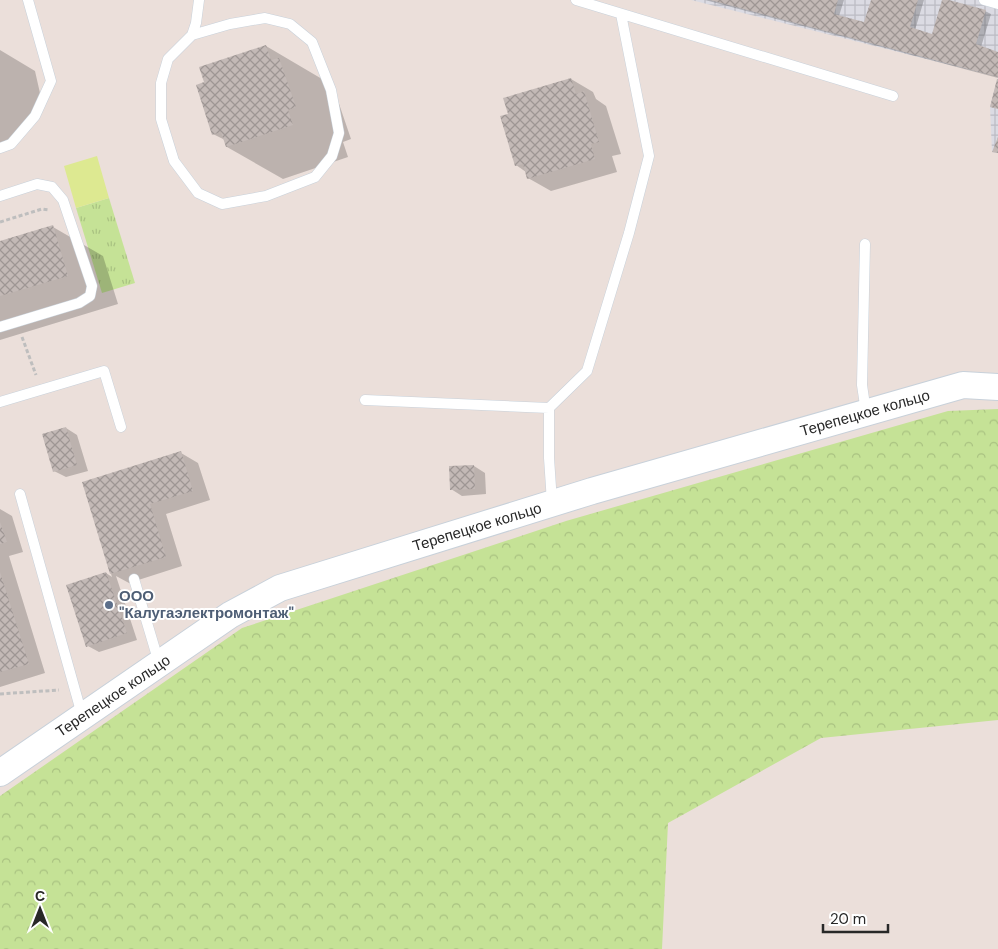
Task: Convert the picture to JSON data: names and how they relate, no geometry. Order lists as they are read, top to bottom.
{
  "streets": {
    "street": ["Терепецкое кольцо"]
  },
  "places": ["ООО \"Калугаэлектромонтаж\""],
  "scale_bar": "20 m",
  "north": "top"
}
